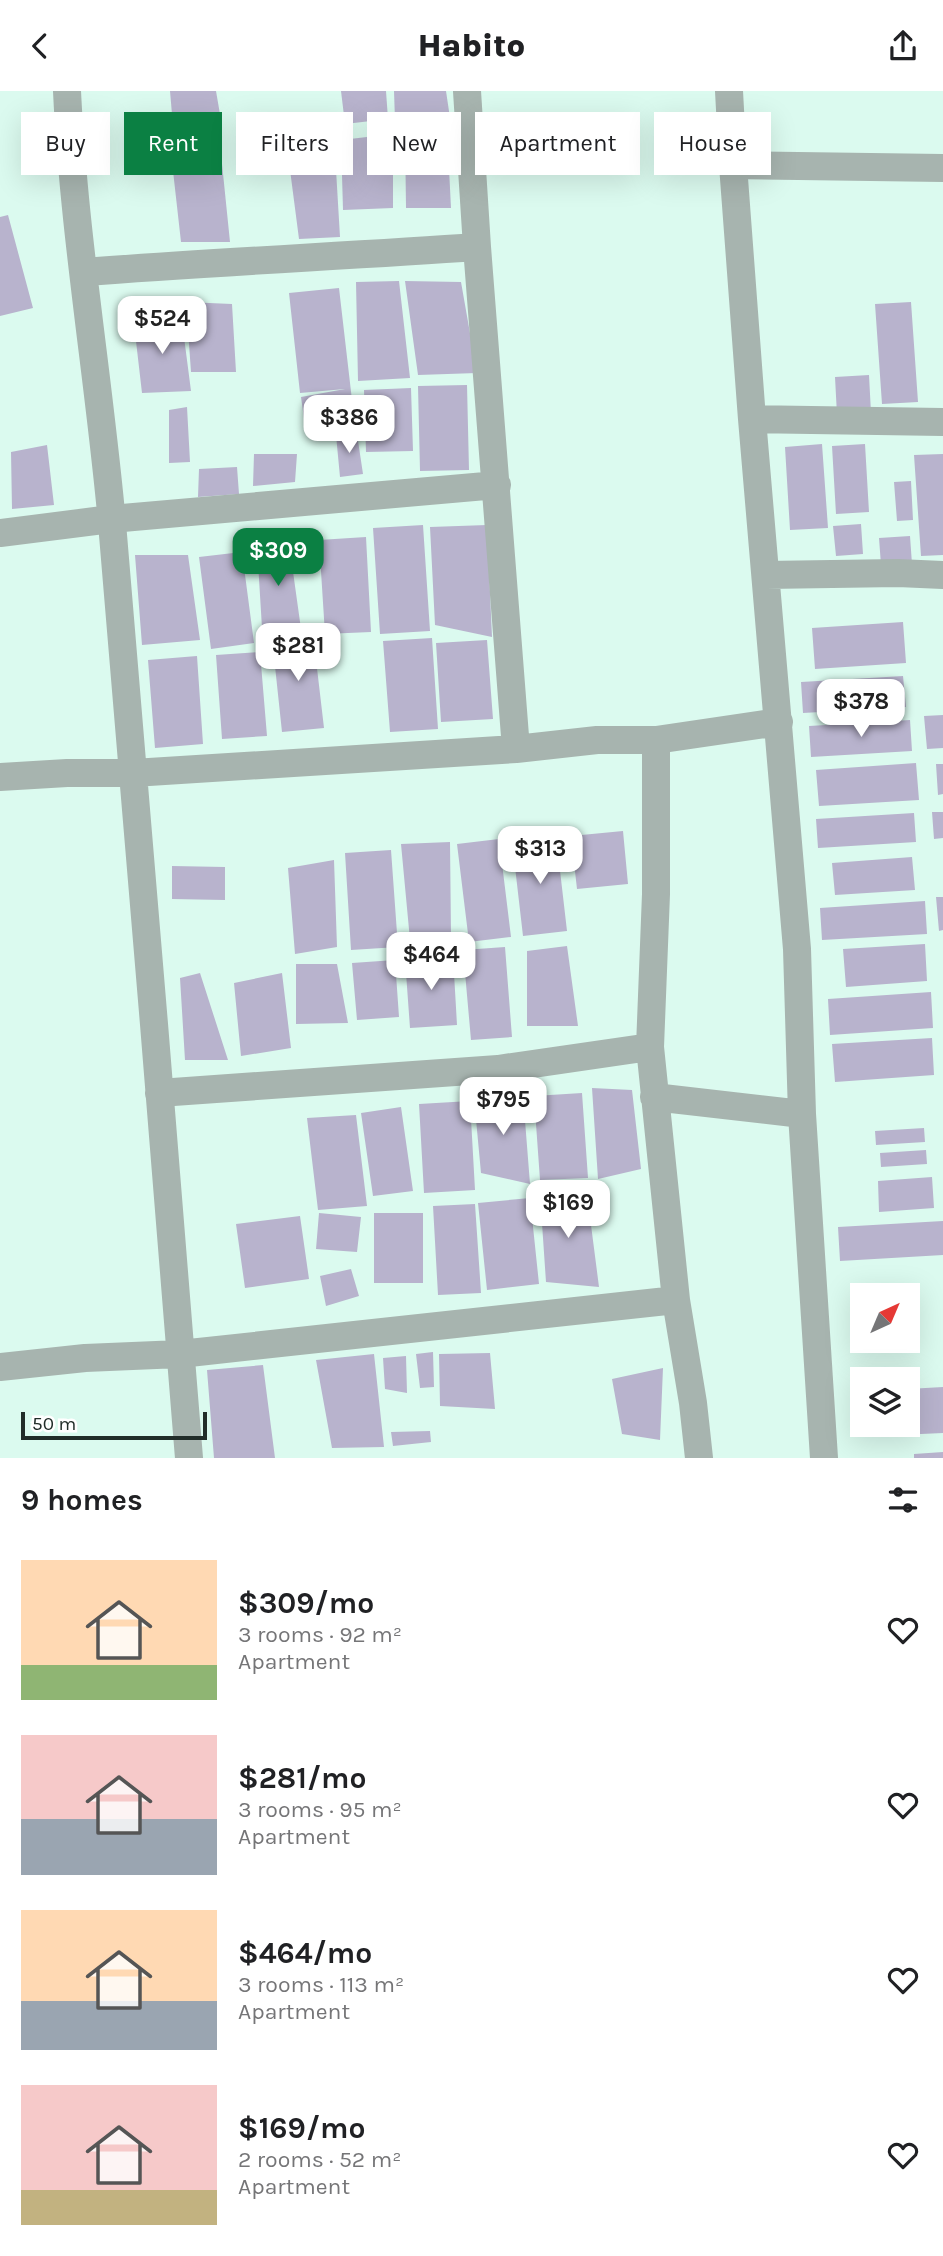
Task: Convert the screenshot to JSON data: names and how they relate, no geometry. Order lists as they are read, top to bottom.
{
  "scale_bar": "50 m",
  "north": "top right",
  "page": {
    "header": "Habito",
    "chip": [
      "Buy",
      "Rent",
      "Filters",
      "New",
      "Apartment",
      "House"
    ],
    "price": [
      "$524",
      "$386",
      "$309",
      "$281",
      "$378",
      "$313",
      "$464",
      "$795",
      "$169"
    ],
    "scale": "50 m",
    "heading": "9 homes",
    "list": [
      {
        "name": "$309/mo",
        "note": "3 rooms · 92 m² · Apartment"
      },
      {
        "name": "$281/mo",
        "note": "3 rooms · 95 m² · Apartment"
      },
      {
        "name": "$464/mo",
        "note": "3 rooms · 113 m² · Apartment"
      },
      {
        "name": "$169/mo",
        "note": "2 rooms · 52 m² · Apartment"
      }
    ]
  }
}
